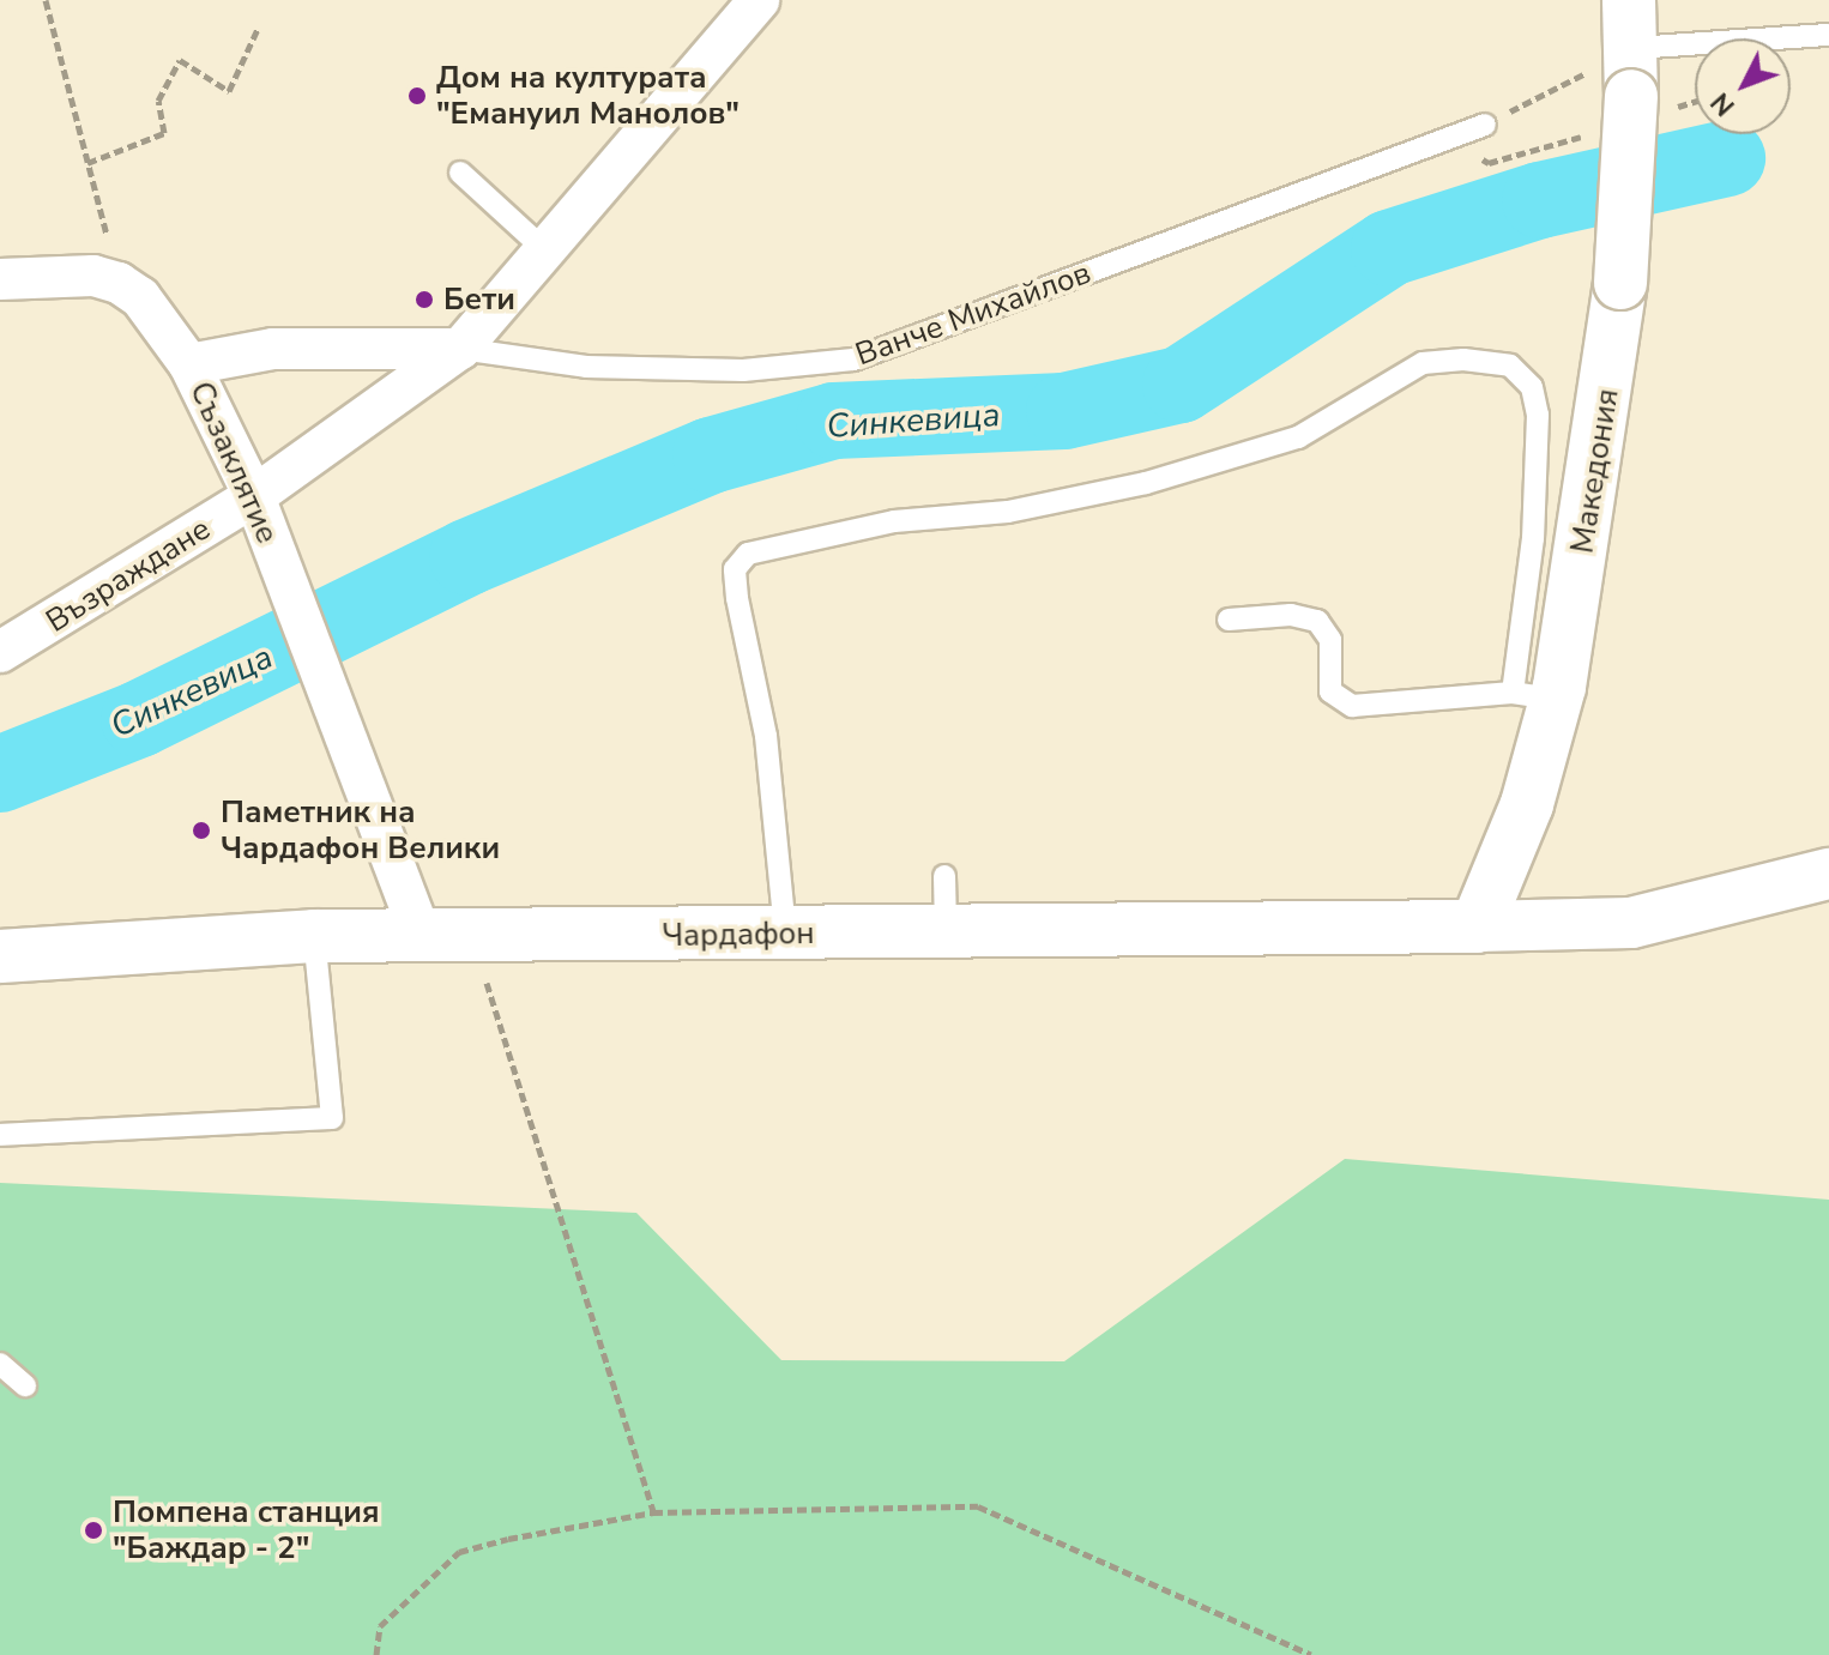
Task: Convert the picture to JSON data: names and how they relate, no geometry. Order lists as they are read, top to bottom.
{
  "streets": {
    "main road": ["Македония", "Чардафон"],
    "street": ["Съзаклятие", "Възраждане"],
    "lane": ["Ванче Михайлов"]
  },
  "crossings": [
    ["Съзаклятие", "Възраждане"],
    ["Съзаклятие", "Чардафон"],
    ["Македония", "Чардафон"]
  ],
  "water": ["Синкевица"],
  "places": [
    "Дом на културата \"Емануил Манолов\"",
    "Бети",
    "Паметник на Чардафон Велики",
    "Помпена станция \"Баждар - 2\""
  ],
  "north": "bottom left"
}
